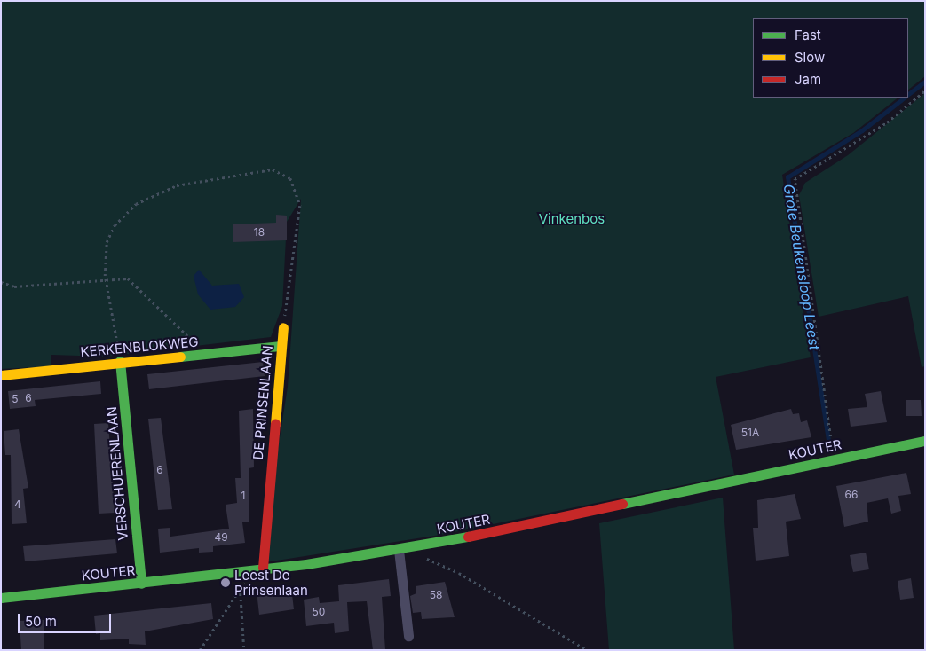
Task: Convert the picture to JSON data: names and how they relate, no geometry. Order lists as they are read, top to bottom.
{
  "streets": {
    "street": [
      "KERKENBLOKWEG",
      "DE PRINSENLAAN",
      "KOUTER",
      "VERSCHUERENLAAN"
    ]
  },
  "crossings": [
    ["KERKENBLOKWEG", "DE PRINSENLAAN"],
    ["KERKENBLOKWEG", "VERSCHUERENLAAN"],
    ["DE PRINSENLAAN", "KOUTER"],
    ["KOUTER", "VERSCHUERENLAAN"]
  ],
  "water": ["Grote Beukensloop Leest"],
  "parks": ["Vinkenbos"],
  "places": ["Leest De Prinsenlaan"],
  "house_numbers": [
    "18",
    "6",
    "5",
    "51A",
    "6",
    "66",
    "1",
    "4",
    "49",
    "58",
    "50"
  ],
  "legend": ["Fast", "Slow", "Jam"],
  "scale_bar": "50 m"
}
